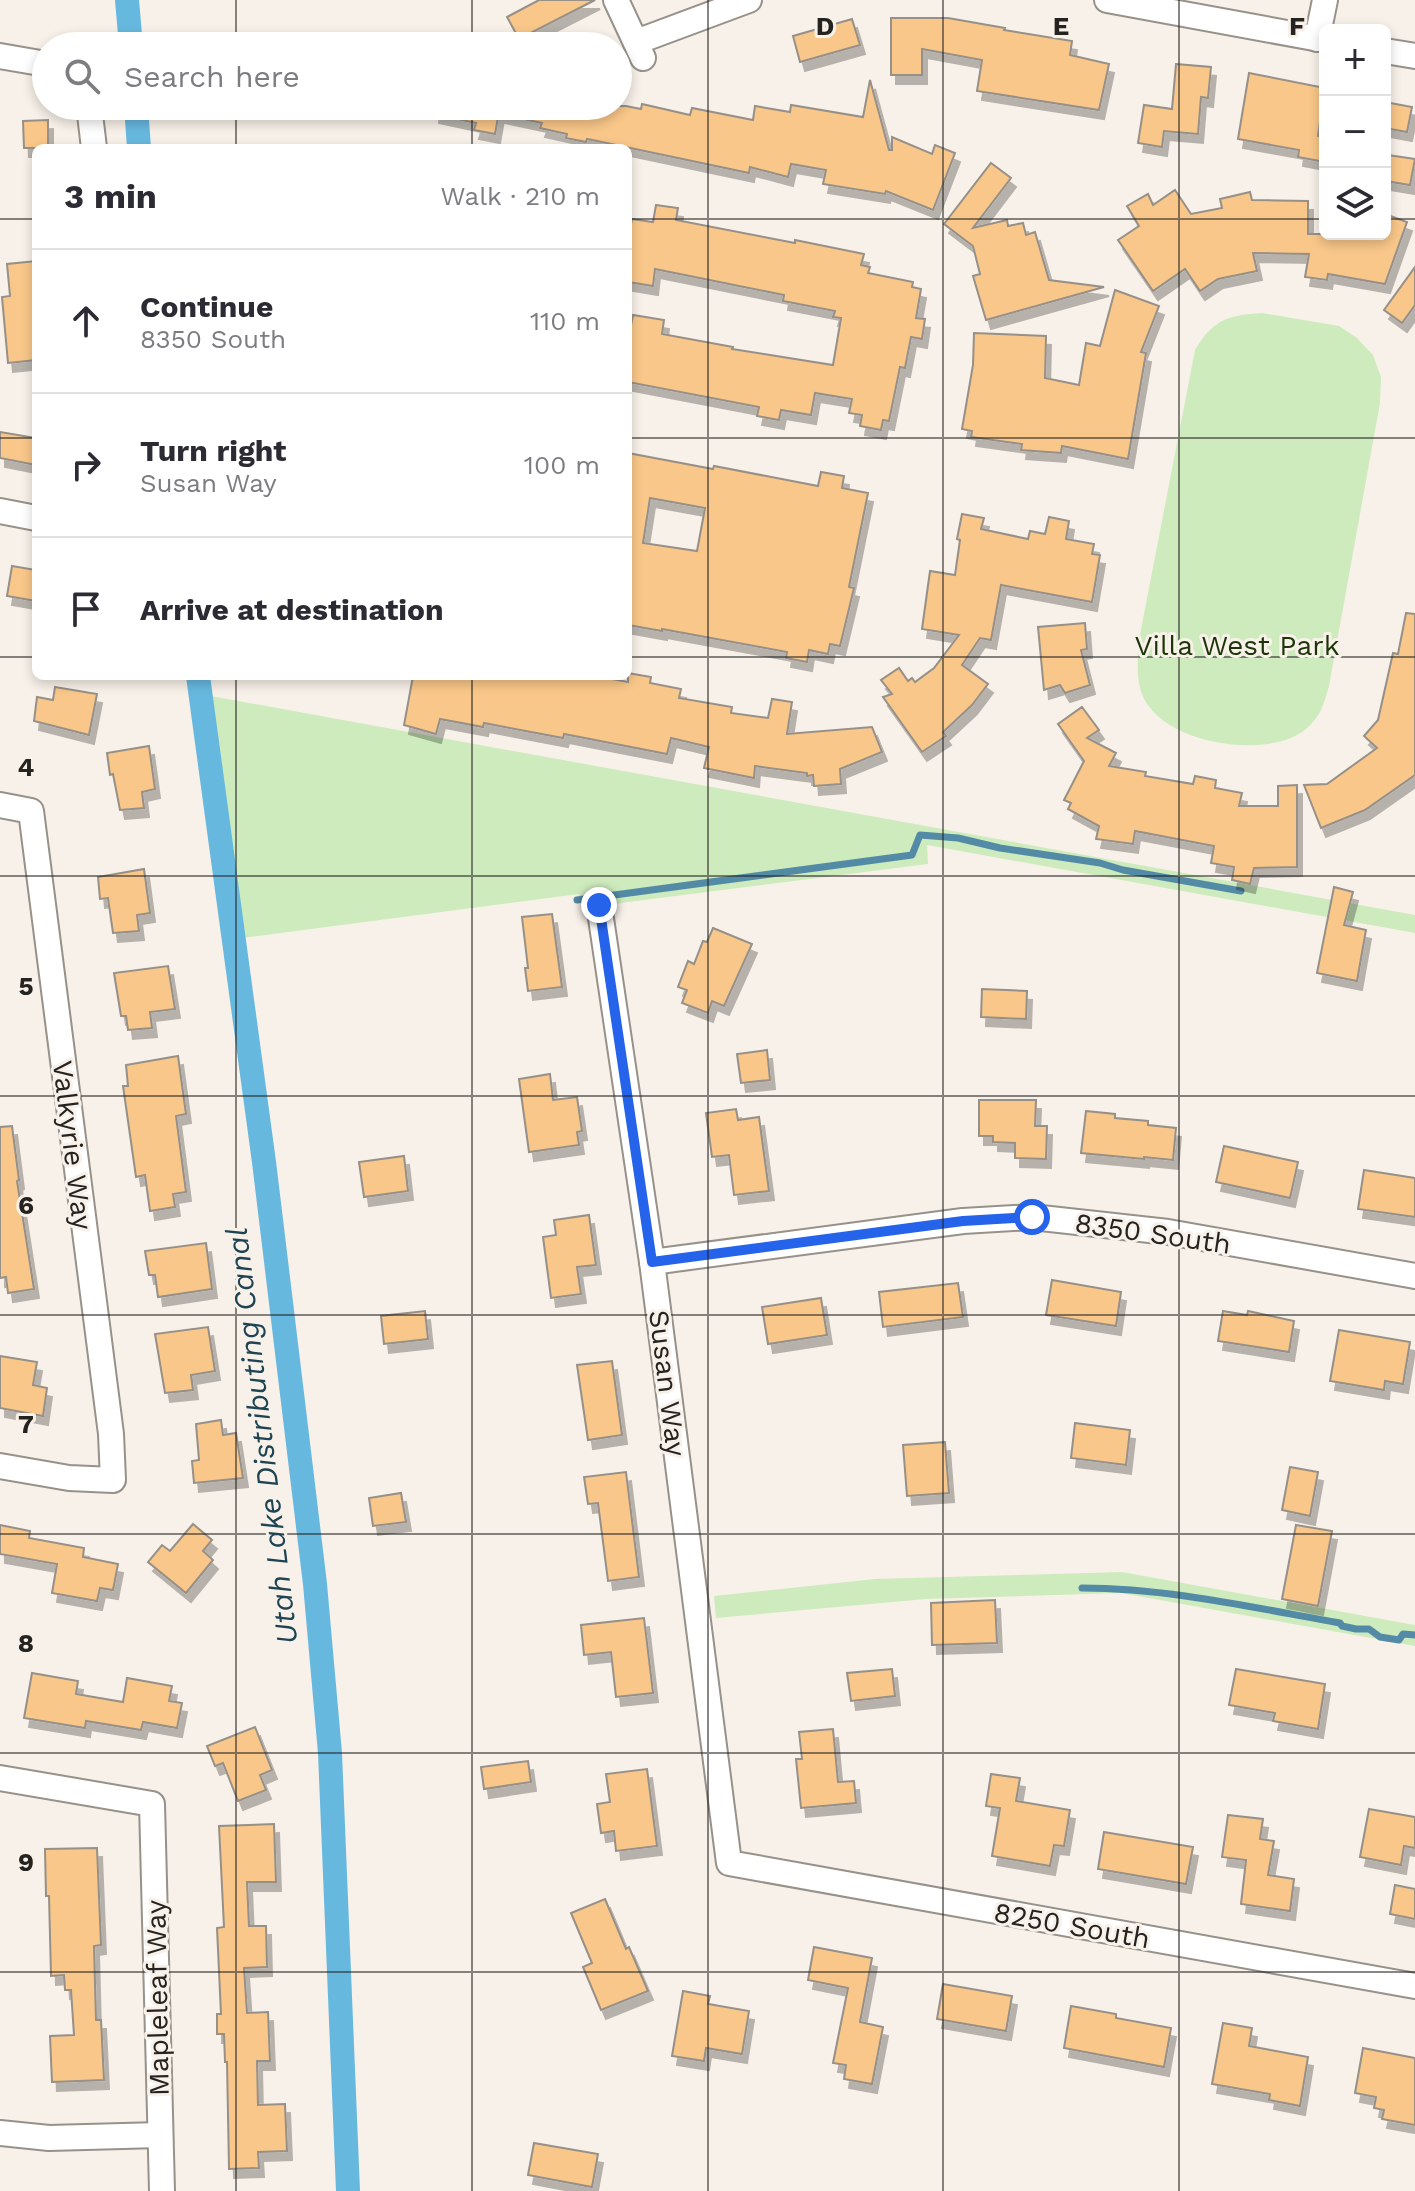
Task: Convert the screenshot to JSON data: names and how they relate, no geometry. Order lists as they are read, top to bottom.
{
  "streets": {
    "street": [
      "Valkyrie Way",
      "8350 South",
      "Susan Way",
      "8250 South",
      "Mapleleaf Way"
    ]
  },
  "crossings": [
    ["8350 South", "Susan Way"],
    ["Susan Way", "8250 South"]
  ],
  "water": ["Utah Lake Distributing Canal"],
  "parks": ["Villa West Park"],
  "page": {
    "map_buttons": ["+", "−"],
    "search": "Search here",
    "heading": ["3 min", "Walk · 210 m"],
    "list": [
      ["Continue", "8350 South", "110 m"],
      ["Turn right", "Susan Way", "100 m"],
      "Arrive at destination"
    ]
  },
  "grid": {
    "columns": ["D", "E", "F"],
    "rows": [
      "4",
      "5",
      "6",
      "7",
      "8",
      "9"
    ]
  }
}
